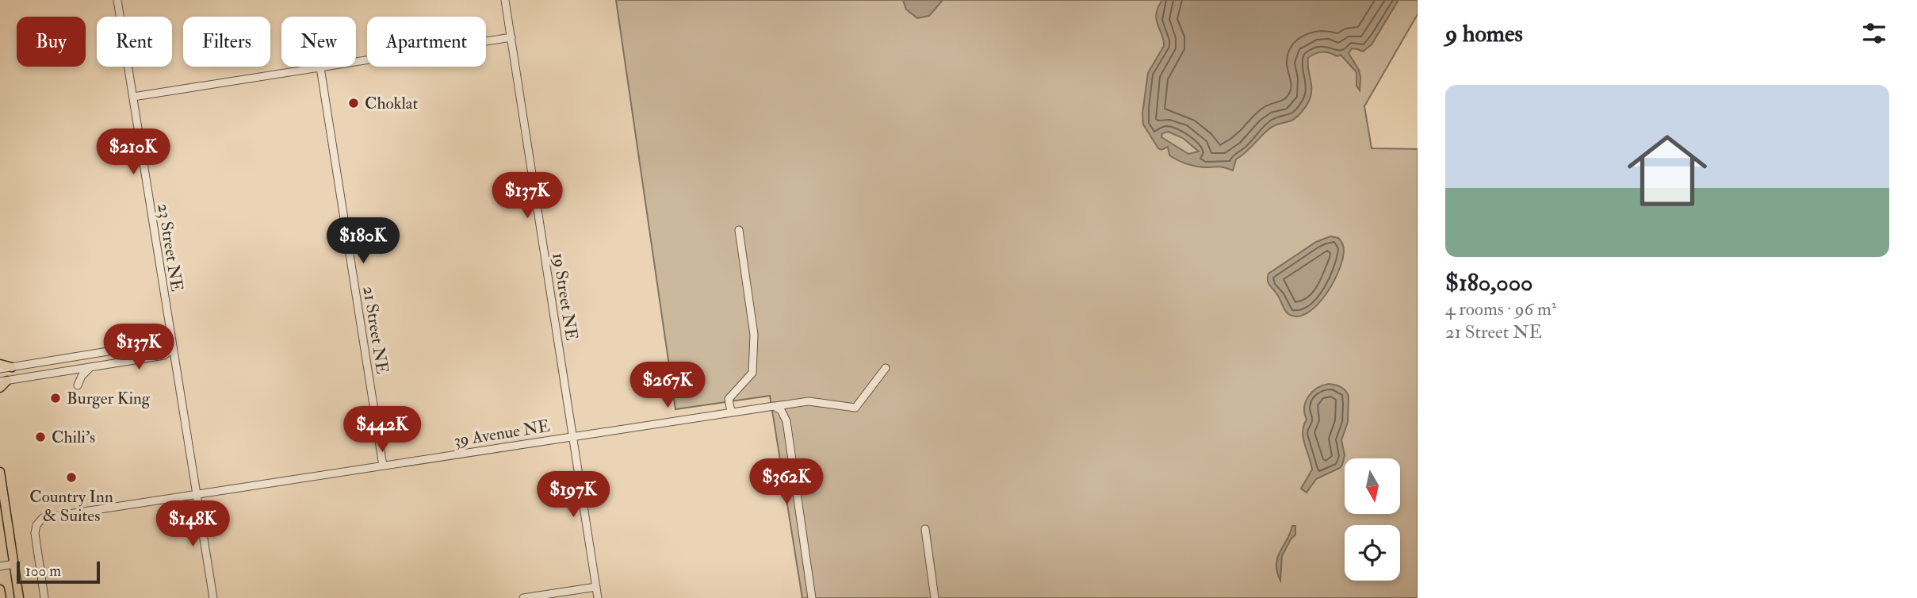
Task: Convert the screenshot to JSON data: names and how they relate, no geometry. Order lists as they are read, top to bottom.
{
  "streets": {
    "street": [
      "23 Street NE",
      "19 Street NE",
      "21 Street NE",
      "39 Avenue NE"
    ]
  },
  "crossings": [
    ["23 Street NE", "39 Avenue NE"],
    ["19 Street NE", "39 Avenue NE"],
    ["21 Street NE", "39 Avenue NE"]
  ],
  "places": [
    "Choklat",
    "Burger King",
    "Chili's",
    "Country Inn & Suites"
  ],
  "scale_bar": "100 m",
  "north": "bottom",
  "page": {
    "heading": "9 homes",
    "chip": [
      "Buy",
      "Rent",
      "Filters",
      "New",
      "Apartment"
    ],
    "list": [
      {
        "name": "$180,000",
        "note": "4 rooms · 96 m² · 21 Street NE"
      }
    ],
    "price": [
      "$210K",
      "$137K",
      "$180K",
      "$137K",
      "$267K",
      "$442K",
      "$362K",
      "$197K",
      "$148K"
    ],
    "scale": "100 m"
  }
}
